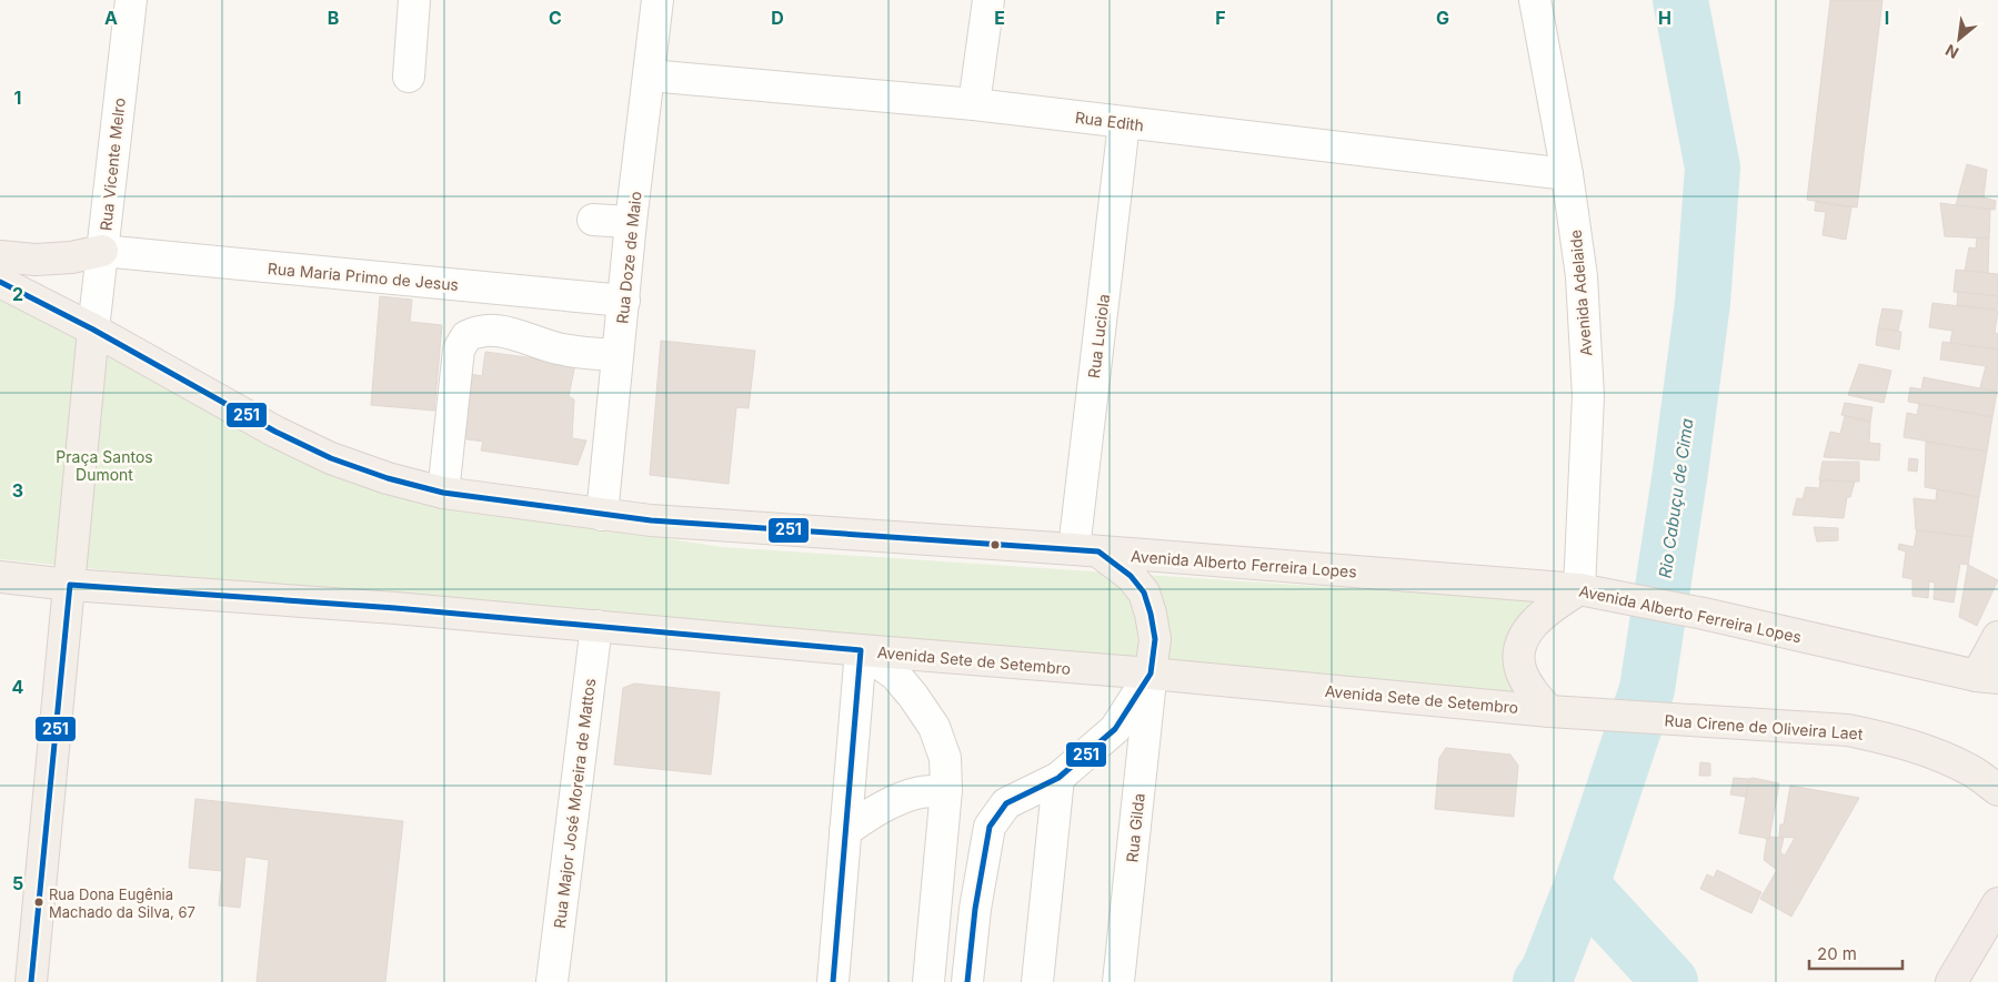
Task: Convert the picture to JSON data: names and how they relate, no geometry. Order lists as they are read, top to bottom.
{
  "streets": {
    "main road": ["Avenida Alberto Ferreira Lopes", "Avenida Sete de Setembro", "Rua Cirene de Oliveira Laet"],
    "street": [
      "Rua Edith",
      "Rua Vicente Melro",
      "Rua Doze de Maio",
      "Rua Maria Primo de Jesus",
      "Avenida Adelaide",
      "Rua Luciola",
      "Rua Major José Moreira de Mattos",
      "Rua Gilda"
    ]
  },
  "crossings": [
    ["Rua Edith", "Rua Doze de Maio"],
    ["Rua Edith", "Avenida Adelaide"],
    ["Rua Edith", "Rua Luciola"],
    ["Rua Vicente Melro", "Rua Maria Primo de Jesus"],
    ["Rua Vicente Melro", "Avenida Alberto Ferreira Lopes"],
    ["Rua Doze de Maio", "Rua Maria Primo de Jesus"],
    ["Rua Doze de Maio", "Avenida Alberto Ferreira Lopes"],
    ["Avenida Adelaide", "Avenida Alberto Ferreira Lopes"],
    ["Rua Luciola", "Avenida Alberto Ferreira Lopes"],
    ["Avenida Sete de Setembro", "Rua Cirene de Oliveira Laet"],
    ["Avenida Sete de Setembro", "Rua Major José Moreira de Mattos"],
    ["Avenida Sete de Setembro", "Rua Gilda"]
  ],
  "water": ["Rio Cabuçu de Cima"],
  "parks": ["Praça Santos Dumont"],
  "places": ["Rua Dona Eugênia Machado da Silva, 67"],
  "lines": ["transit line 251"],
  "scale_bar": "20 m",
  "north": "bottom left",
  "grid": {
    "columns": [
      "A",
      "B",
      "C",
      "D",
      "E",
      "F",
      "G",
      "H",
      "I"
    ],
    "rows": [
      "1",
      "2",
      "3",
      "4",
      "5"
    ]
  }
}
